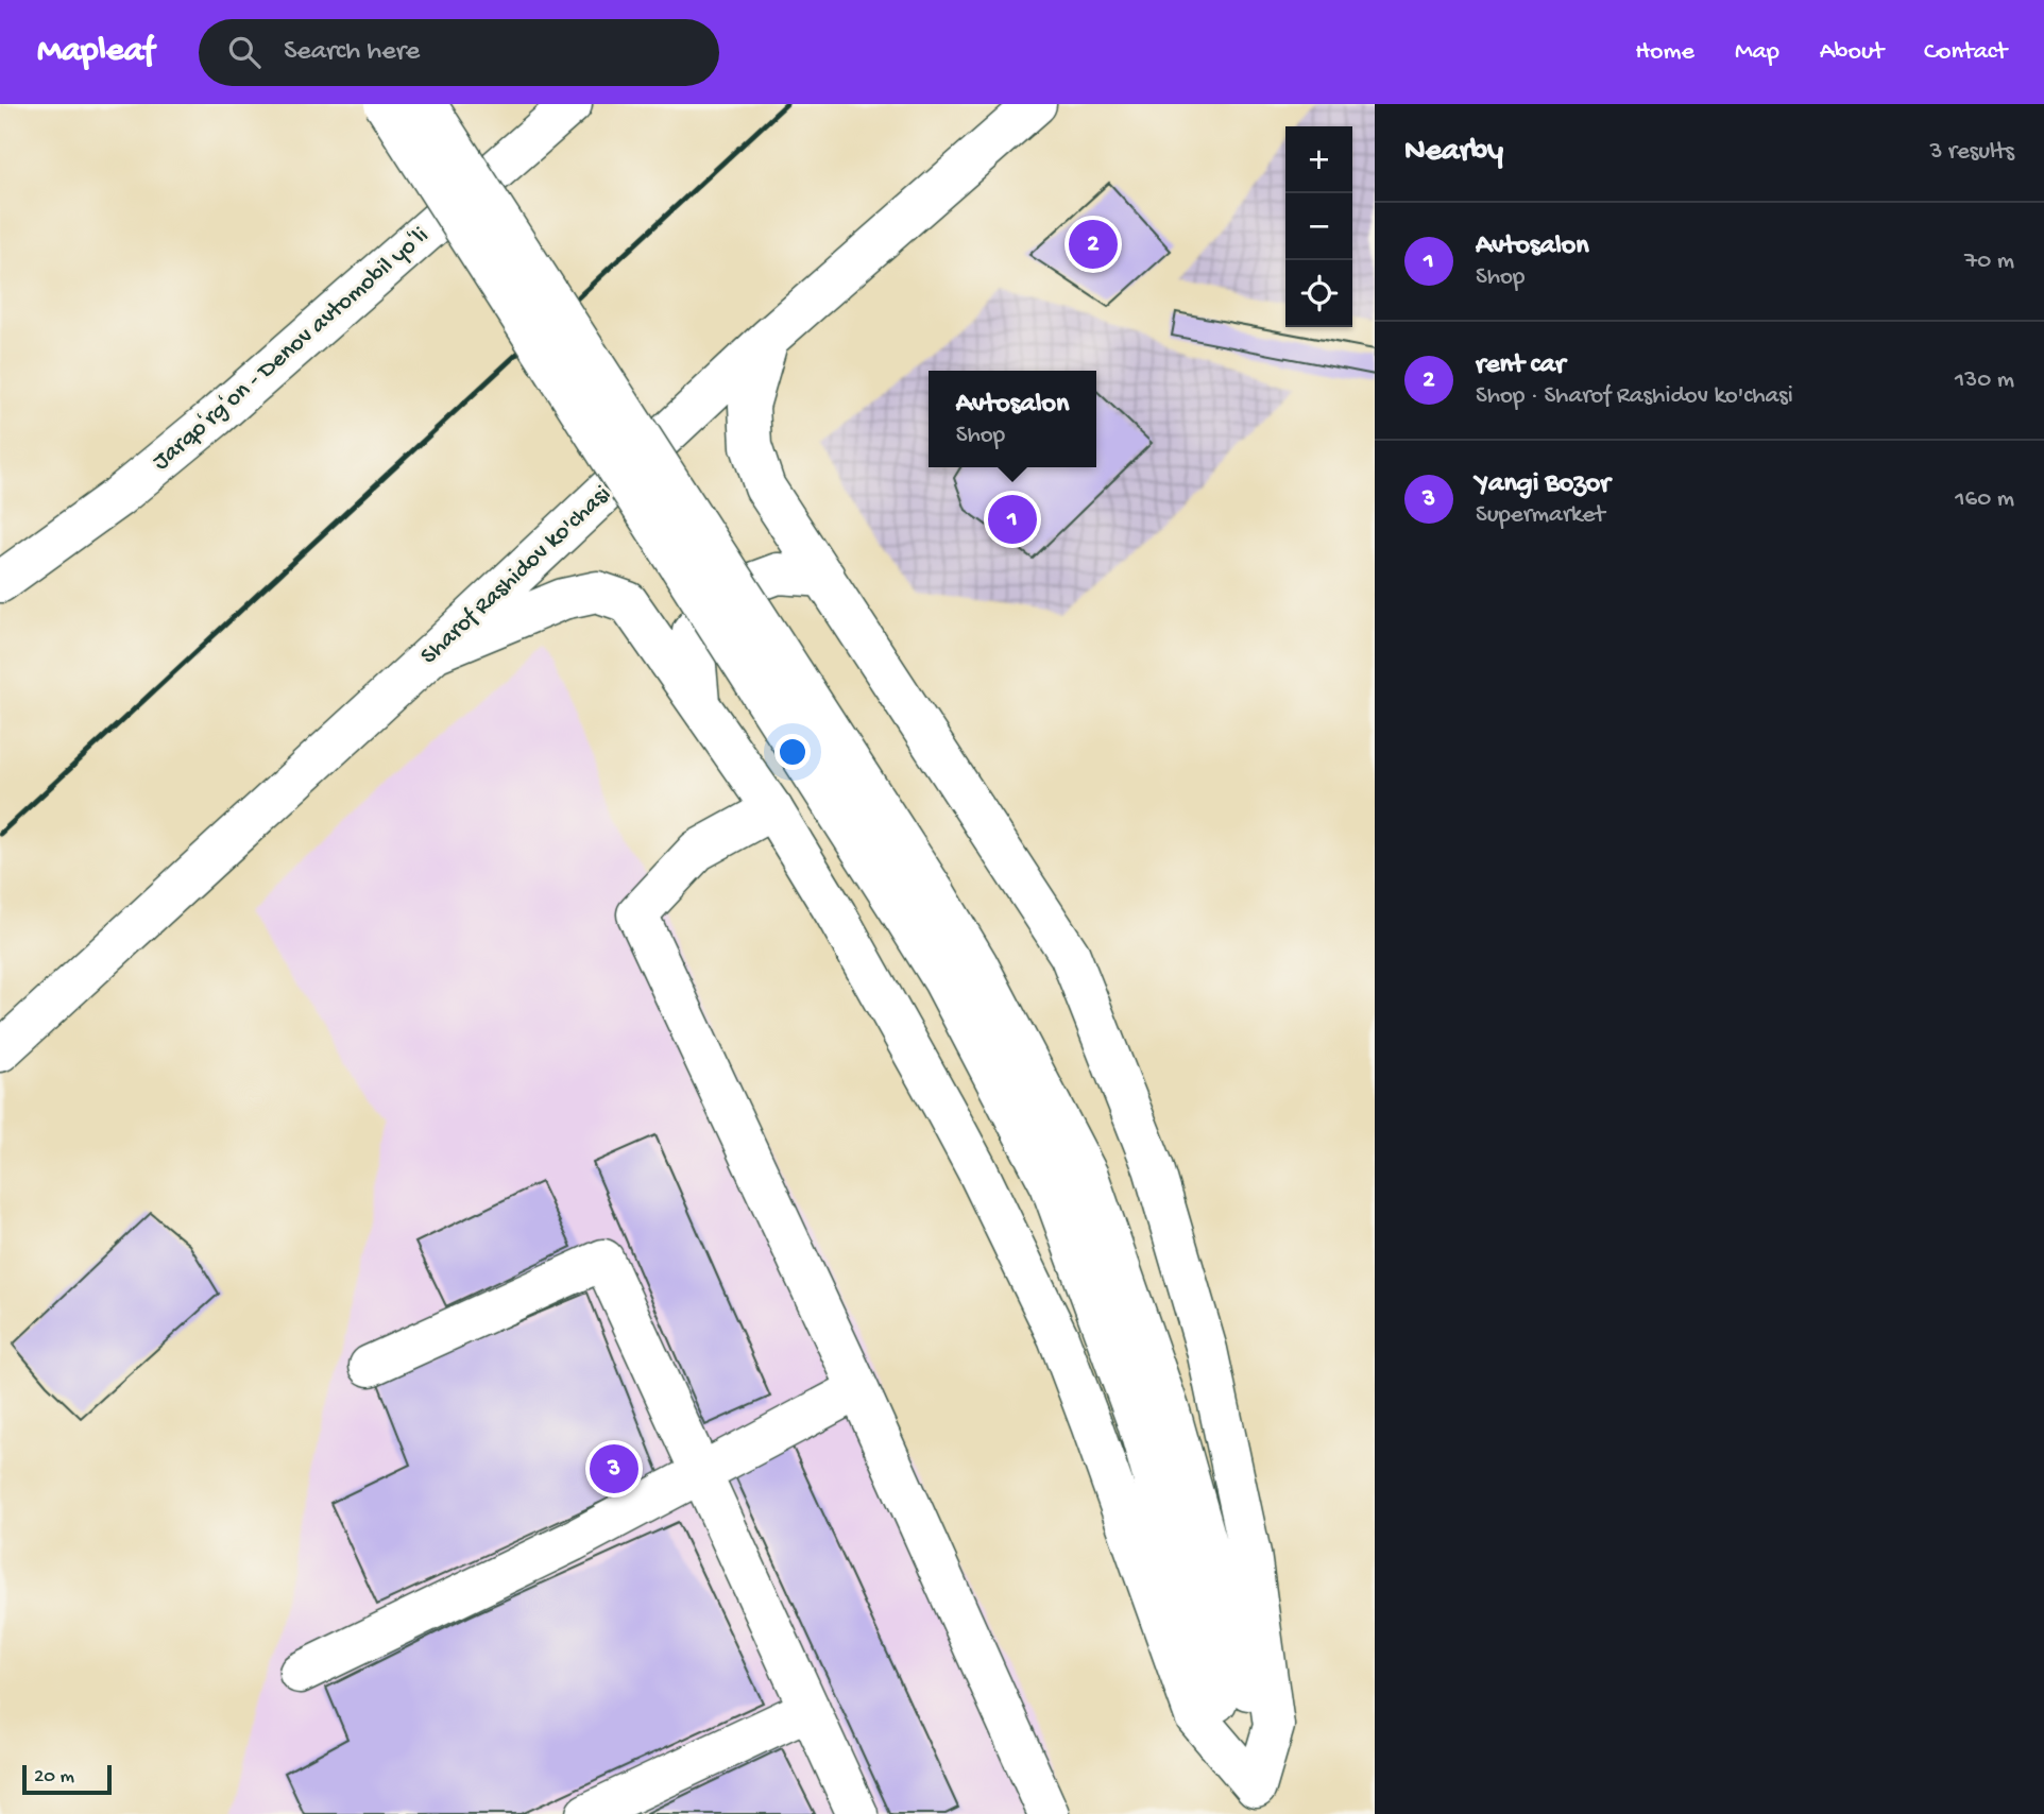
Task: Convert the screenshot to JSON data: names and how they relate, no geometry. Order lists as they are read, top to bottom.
{
  "streets": {
    "main road": ["Jarqoʻrgʻon - Denov avtomobil yoʻli", "Sharof Rashidov ko'chasi"]
  },
  "scale_bar": "20 m",
  "page": {
    "header": "Mapleaf",
    "search": "Search here",
    "nav": [
      "Home",
      "Map",
      "About",
      "Contact"
    ],
    "heading": ["Nearby", "3 results"],
    "map_buttons": ["+", "−"],
    "list": [
      {
        "mark": "1",
        "name": "Avtosalon",
        "note": "Shop",
        "value": "70 m"
      },
      {
        "mark": "2",
        "name": "rent car",
        "note": "Shop · Sharof Rashidov ko'chasi",
        "value": "130 m"
      },
      {
        "mark": "3",
        "name": "Yangi Bozor",
        "note": "Supermarket",
        "value": "160 m"
      }
    ],
    "pins": ["2", "1", "3"],
    "popup": ["Avtosalon", "Shop"],
    "scale": "20 m"
  }
}
